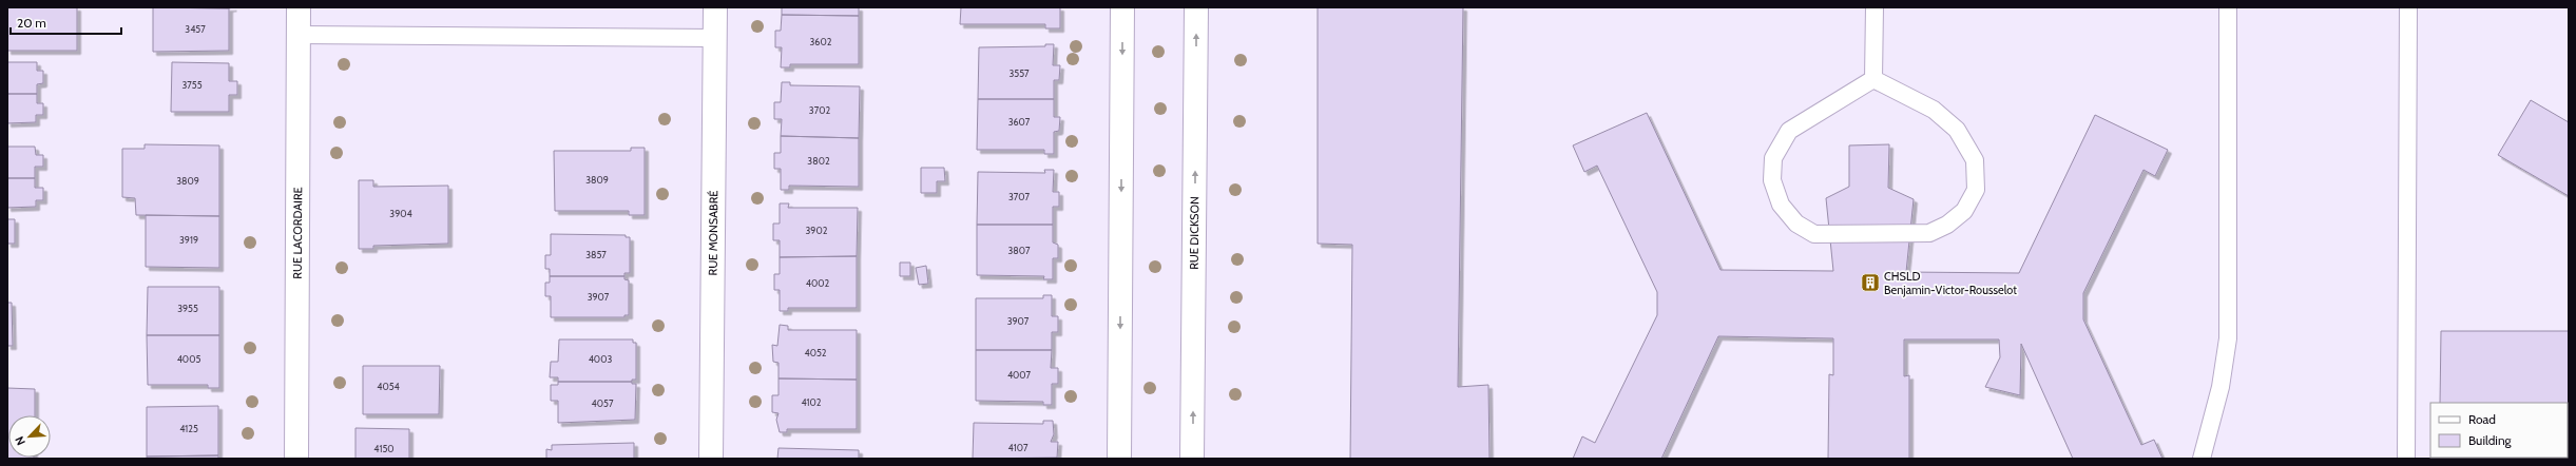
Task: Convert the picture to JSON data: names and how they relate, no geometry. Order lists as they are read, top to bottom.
{
  "streets": {
    "street": ["RUE LACORDAIRE", "RUE MONSABRÉ", "RUE DICKSON"]
  },
  "places": {
    "building": ["CHSLD Benjamin-Victor-Rousselot"]
  },
  "house_numbers": [
    "3457",
    "3602",
    "3557",
    "3755",
    "3702",
    "3607",
    "3802",
    "3809",
    "3809",
    "3707",
    "3904",
    "3902",
    "3919",
    "3807",
    "3857",
    "4002",
    "3907",
    "3955",
    "3907",
    "4052",
    "4005",
    "4003",
    "4007",
    "4054",
    "4102",
    "4057",
    "4125",
    "4107",
    "4150"
  ],
  "legend": ["Road", "Building"],
  "scale_bar": "20 m",
  "north": "bottom left"
}
